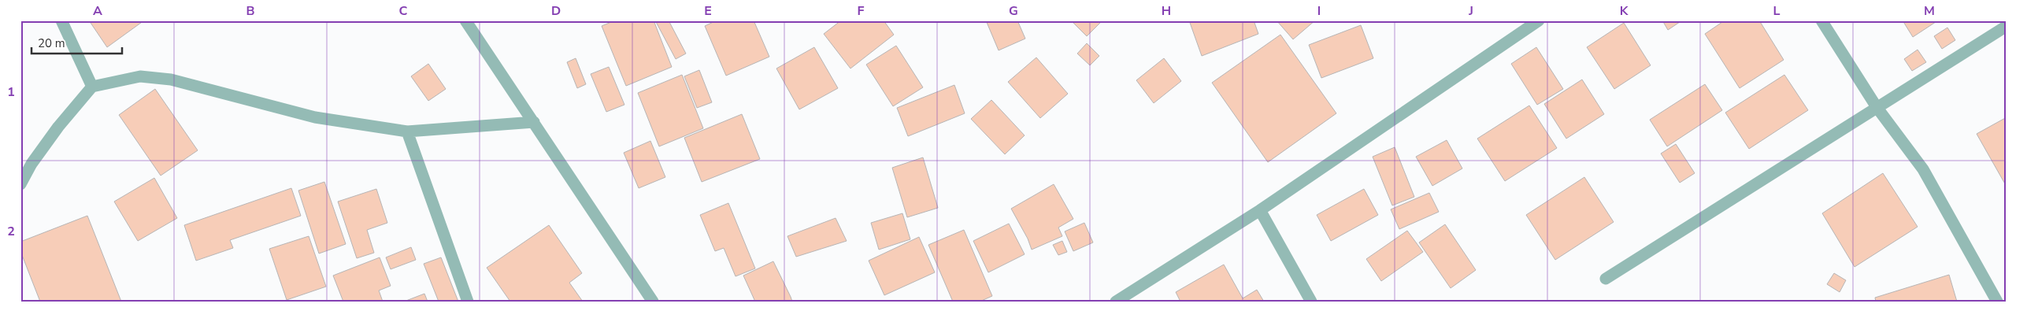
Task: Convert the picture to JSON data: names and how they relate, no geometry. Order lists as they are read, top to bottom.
{
  "scale_bar": "20 m",
  "grid": {
    "columns": [
      "A",
      "B",
      "C",
      "D",
      "E",
      "F",
      "G",
      "H",
      "I",
      "J",
      "K",
      "L",
      "M"
    ],
    "rows": ["1", "2"]
  }
}
